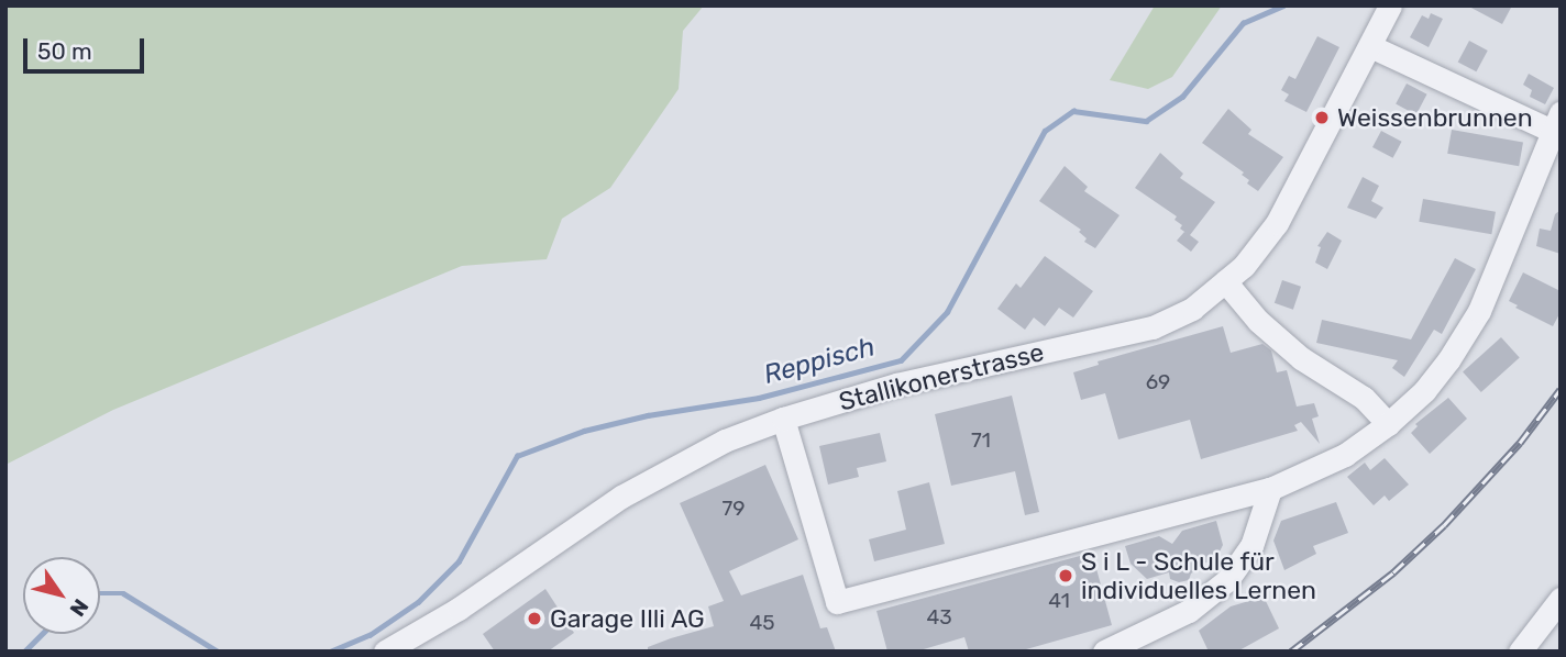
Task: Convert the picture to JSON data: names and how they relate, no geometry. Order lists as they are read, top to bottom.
{
  "streets": {
    "street": ["Stallikonerstrasse"]
  },
  "water": ["Reppisch"],
  "places": ["Weissenbrunnen", "S i L - Schule für individuelles Lernen", "Garage Illi AG"],
  "house_numbers": [
    "69",
    "71",
    "79",
    "41",
    "43",
    "45"
  ],
  "scale_bar": "50 m",
  "north": "bottom right"
}
